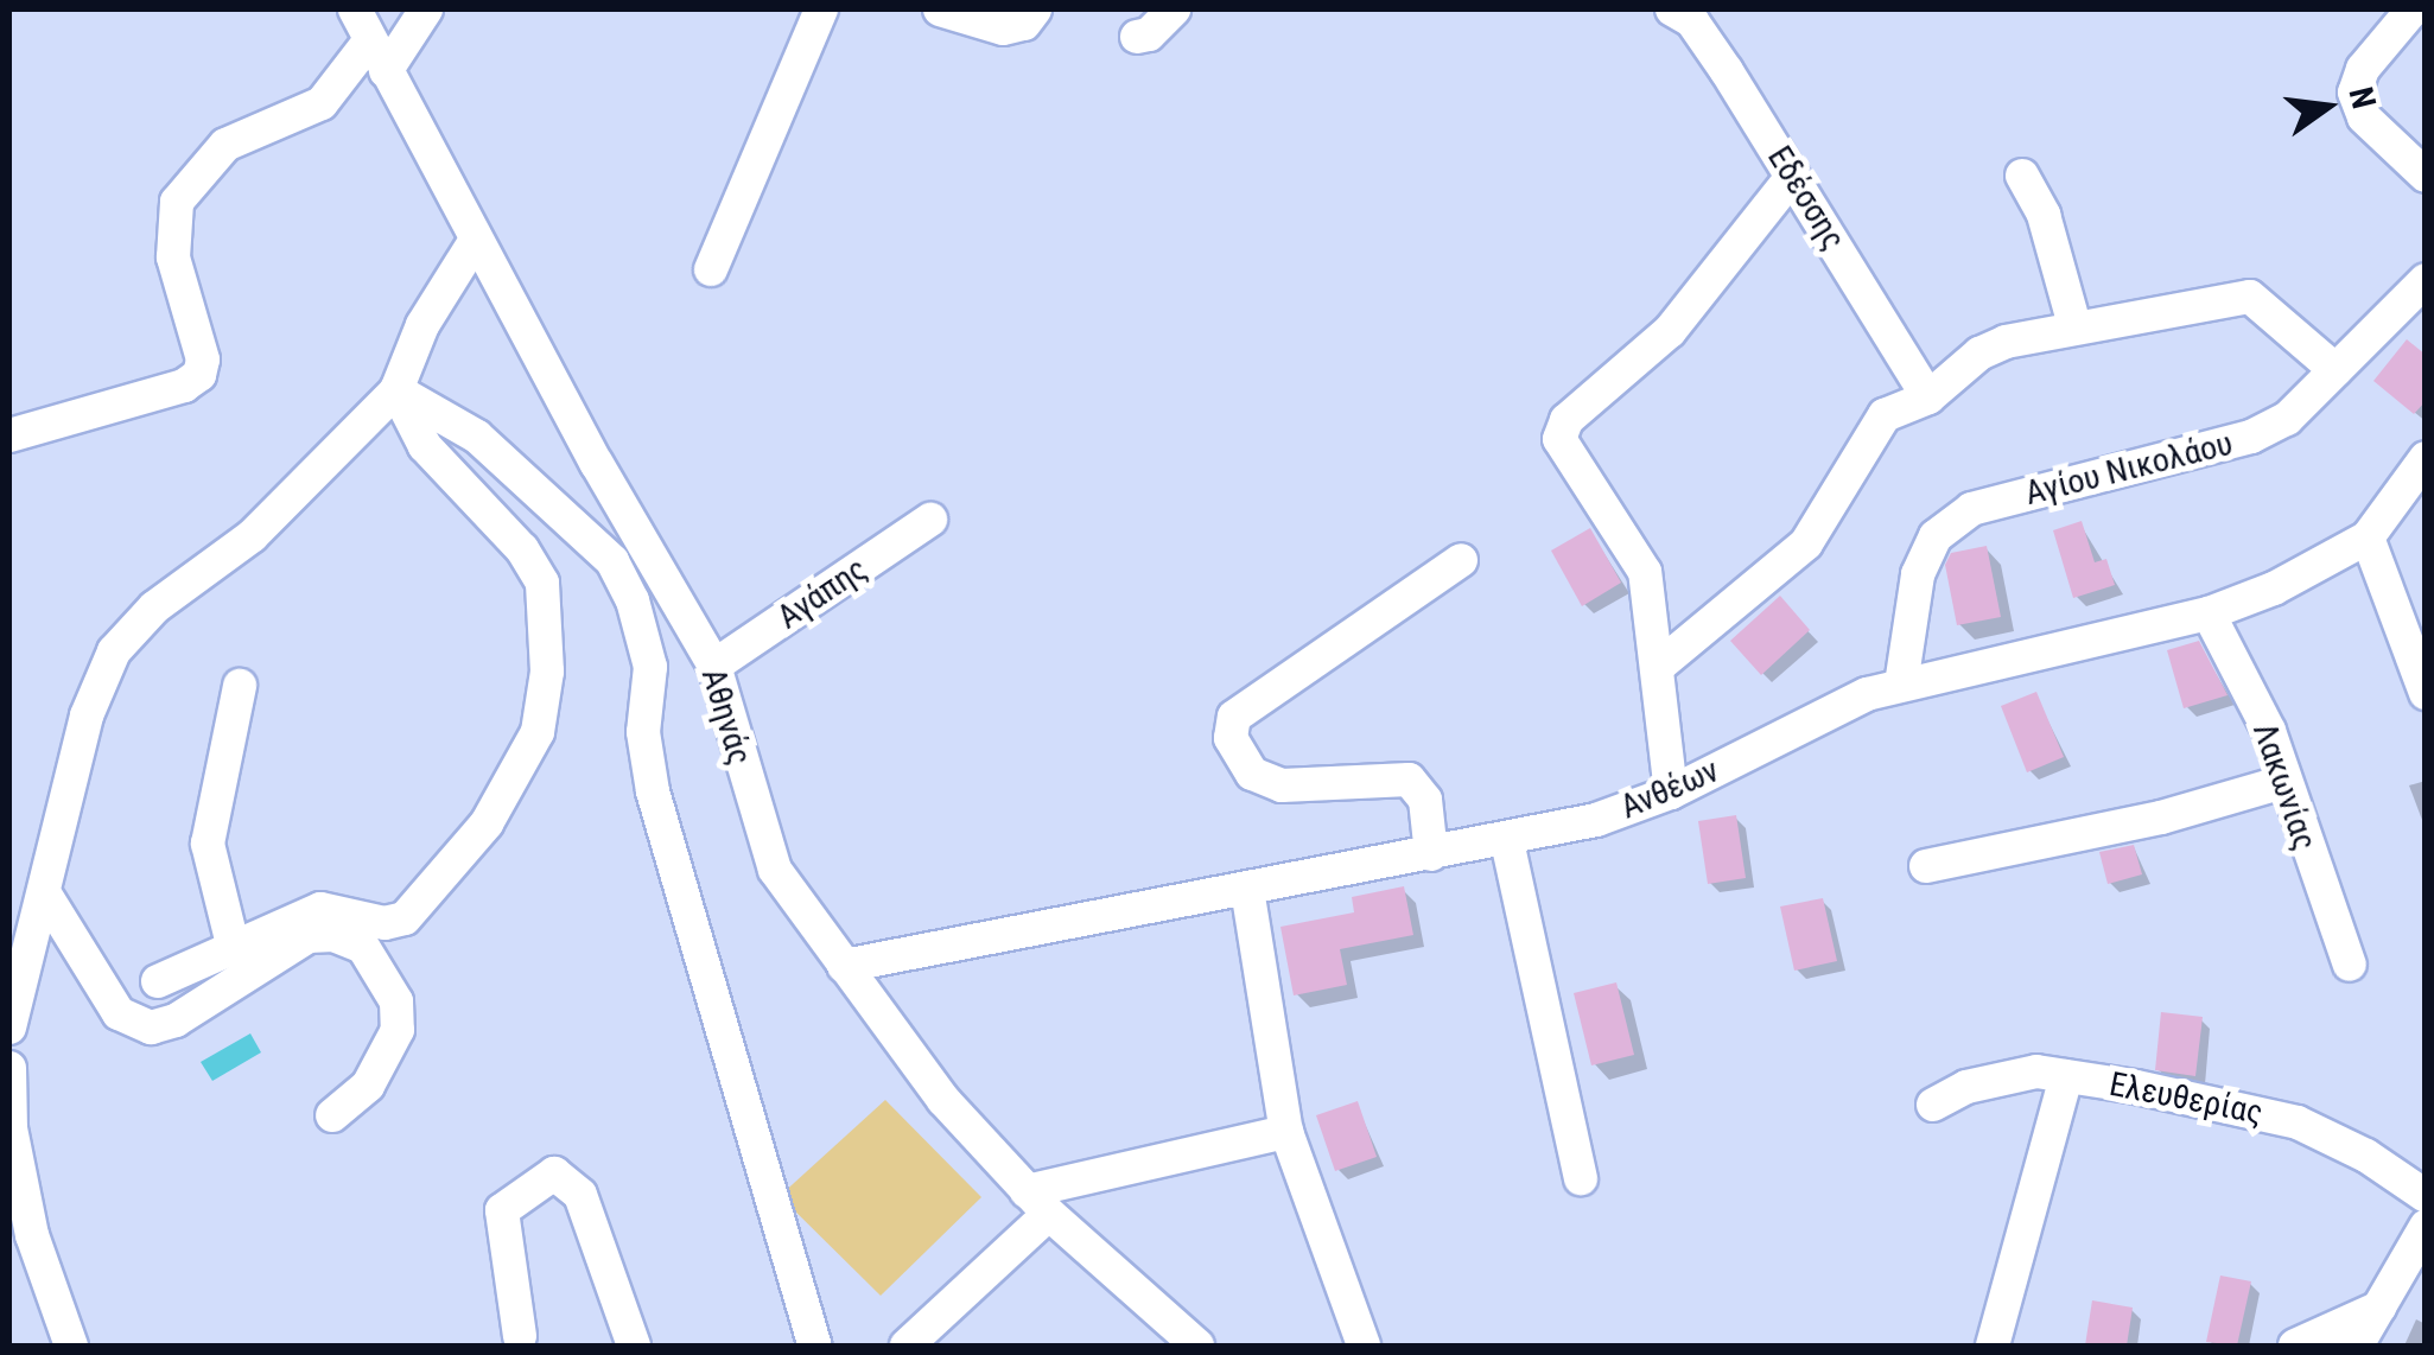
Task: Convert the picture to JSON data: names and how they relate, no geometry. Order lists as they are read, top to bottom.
{
  "streets": {
    "street": [
      "Εδέσσης",
      "Αγίου Νικολάου",
      "Αγάπης",
      "Αθηνάς",
      "Λακωνίας",
      "Ανθέων",
      "Ελευθερίας"
    ]
  },
  "crossings": [
    ["Αγίου Νικολάου", "Ανθέων"],
    ["Αγάπης", "Αθηνάς"],
    ["Αθηνάς", "Ανθέων"],
    ["Λακωνίας", "Ανθέων"]
  ],
  "north": "right"
}
